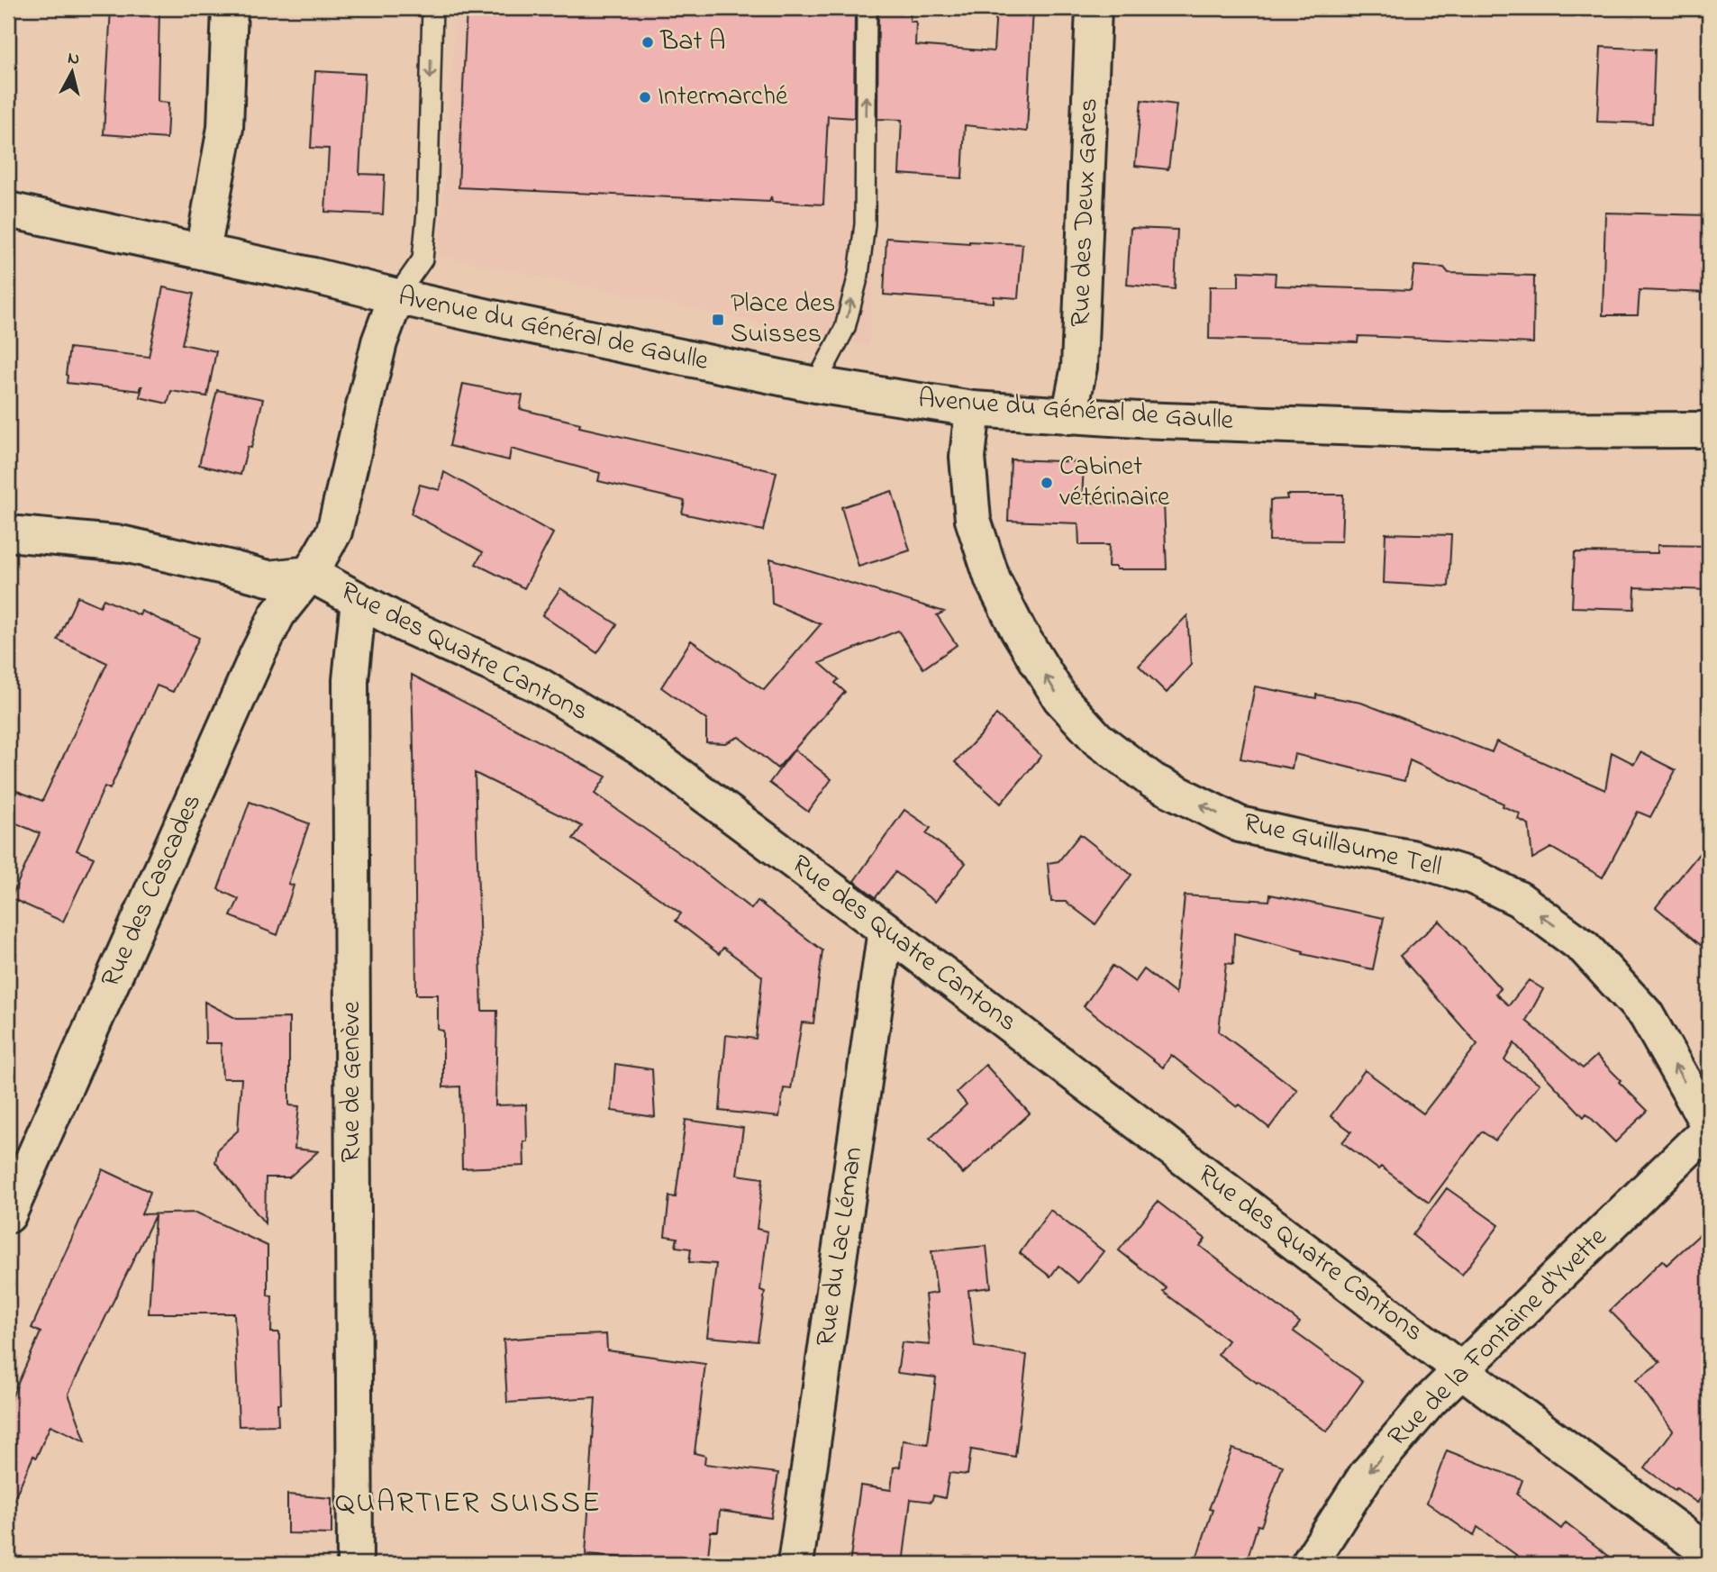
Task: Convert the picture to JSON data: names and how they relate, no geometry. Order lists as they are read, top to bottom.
{
  "streets": {
    "street": [
      "Rue des Deux Gares",
      "Avenue du Général de Gaulle",
      "Rue des Quatre Cantons",
      "Rue Guillaume Tell",
      "Rue des Cascades",
      "Rue de Genève",
      "Rue du Lac Léman",
      "Rue de la Fontaine d’Yvette"
    ]
  },
  "crossings": [
    ["Rue des Deux Gares", "Avenue du Général de Gaulle"],
    ["Avenue du Général de Gaulle", "Rue Guillaume Tell"],
    ["Rue des Quatre Cantons", "Rue des Cascades"],
    ["Rue des Quatre Cantons", "Rue de Genève"],
    ["Rue des Quatre Cantons", "Rue du Lac Léman"],
    ["Rue des Quatre Cantons", "Rue de la Fontaine d’Yvette"],
    ["Rue Guillaume Tell", "Rue de la Fontaine d’Yvette"]
  ],
  "one_way": ["Rue Guillaume Tell", "Rue de la Fontaine d’Yvette"],
  "districts": ["QUARTIER SUISSE"],
  "places": {
    "other": ["Bat A", "Intermarché", "Cabinet vétérinaire"],
    "transit": ["Place des Suisses"]
  },
  "north": "top"
}
